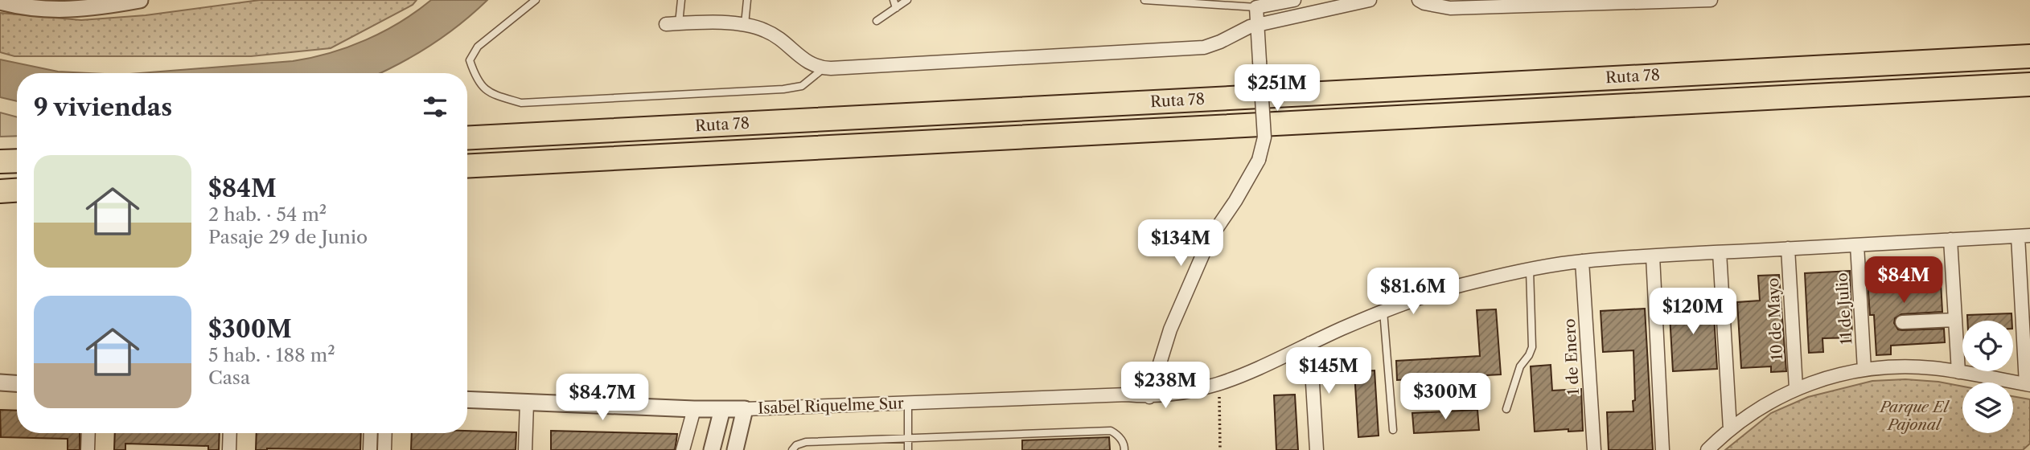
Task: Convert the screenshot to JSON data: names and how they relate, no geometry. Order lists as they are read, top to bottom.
{
  "streets": {
    "highway": ["Ruta 78"],
    "street": [
      "11 de Julio",
      "10 de Mayo",
      "1 de Enero",
      "Isabel Riquelme Sur"
    ]
  },
  "crossings": [
    ["11 de Julio", "Isabel Riquelme Sur"],
    ["10 de Mayo", "Isabel Riquelme Sur"],
    ["1 de Enero", "Isabel Riquelme Sur"]
  ],
  "parks": ["Parque El Pajonal"],
  "page": {
    "price": [
      "$251M",
      "$134M",
      "$84M",
      "$81.6M",
      "$120M",
      "$145M",
      "$238M",
      "$300M",
      "$84.7M"
    ],
    "heading": "9 viviendas",
    "list": [
      {
        "name": "$84M",
        "note": "2 hab. · 54 m² · Pasaje 29 de Junio"
      },
      {
        "name": "$300M",
        "note": "5 hab. · 188 m² · Casa"
      }
    ]
  }
}
